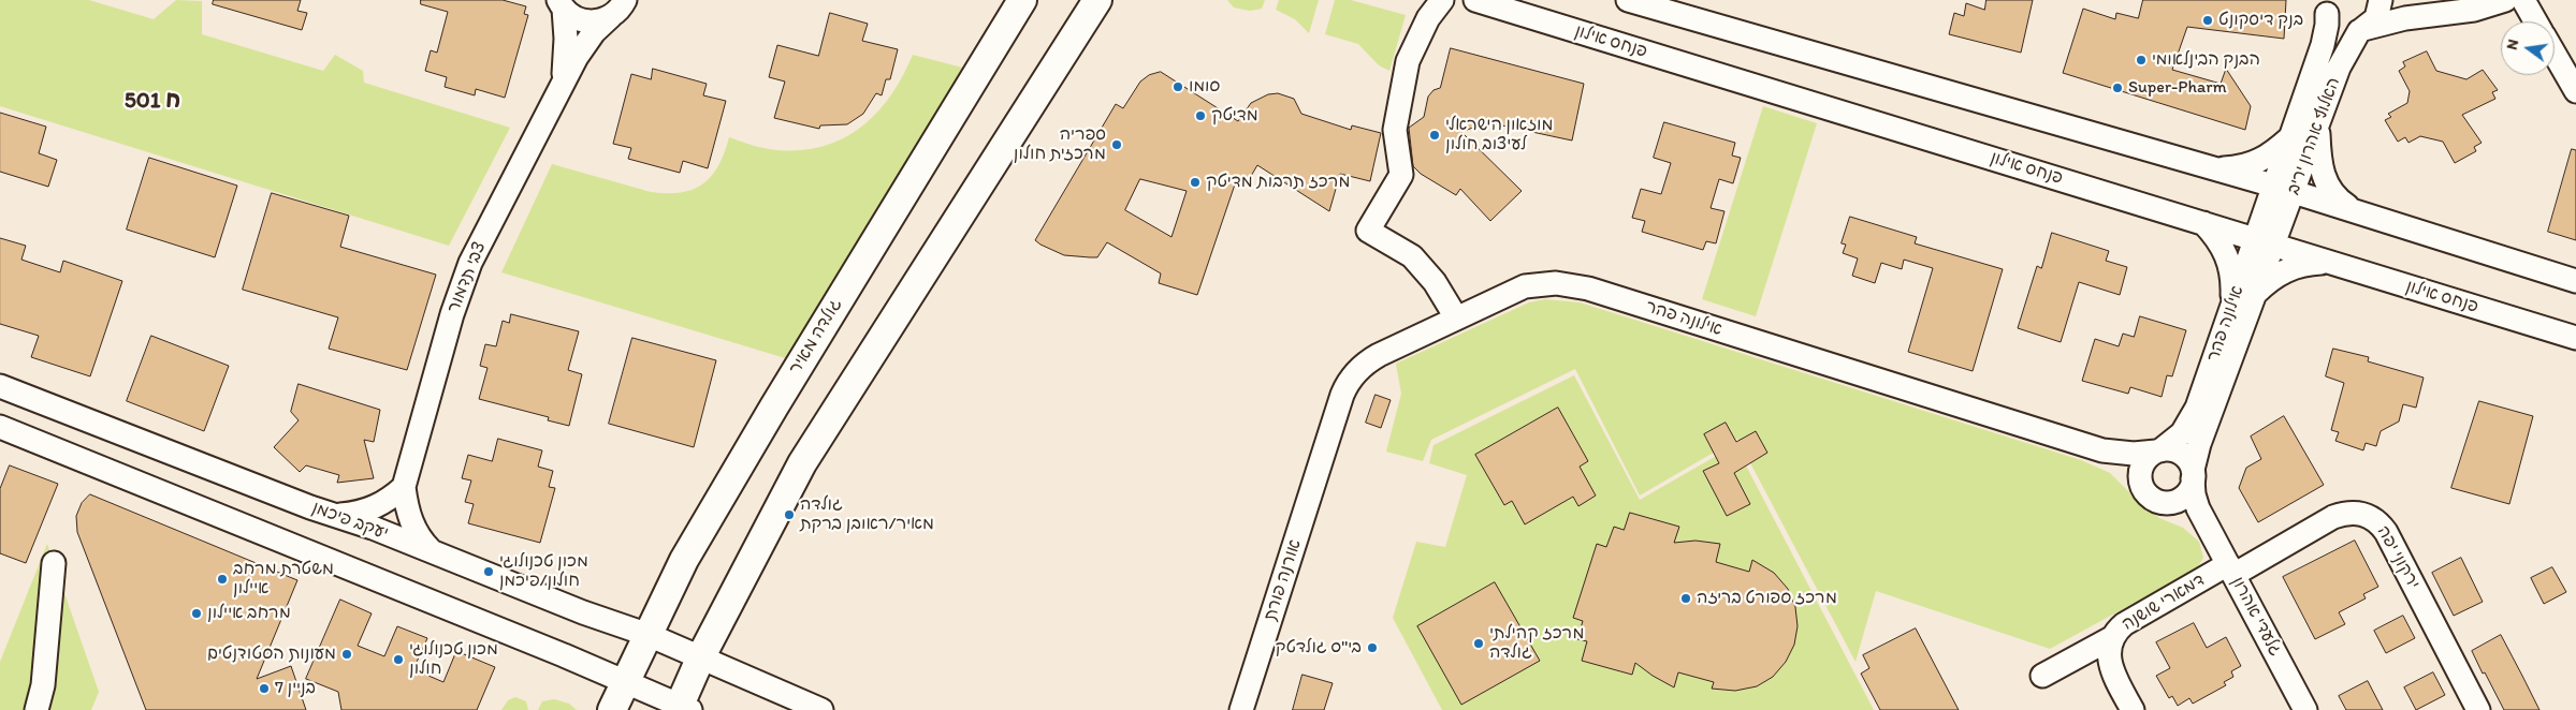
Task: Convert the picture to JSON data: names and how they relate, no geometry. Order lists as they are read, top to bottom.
{
  "streets": {
    "main road": ["גולדה מאיר"],
    "street": [
      "פנחס אילון",
      "האלוף אהרון יריב",
      "צבי תדמור",
      "אילונה פהר",
      "יעקב פיכמן",
      "ירקוני יפה",
      "אורנה פורת",
      "דמארי שושנה",
      "גלעדי אהרון"
    ]
  },
  "crossings": [
    ["פנחס אילון", "האלוף אהרון יריב"],
    ["פנחס אילון", "אילונה פהר"],
    ["האלוף אהרון יריב", "אילונה פהר"],
    ["אילונה פהר", "אורנה פורת"],
    ["אילונה פהר", "גלעדי אהרון"],
    ["גולדה מאיר", "יעקב פיכמן"],
    ["ירקוני יפה", "דמארי שושנה"],
    ["ירקוני יפה", "גלעדי אהרון"],
    ["דמארי שושנה", "גלעדי אהרון"]
  ],
  "districts": ["ח 501"],
  "places": [
    "בנק דיסקונט",
    "הבנק הבינלאומי",
    "סומו",
    "Super-Pharm",
    "מדיטק",
    "מוזאון הישראלי לעיצוב חולון",
    "ספריה מרכזית חולון",
    "מרכז תרבות מדיטק",
    "גולדה מאיר/ראובן ברקת",
    "מכון טכנולוגי חולון/פיכמן",
    "משטרת מרחב איילון",
    "מרכז ספורט בריזה",
    "מרחב איילון",
    "מרכז קהילתי גולדה",
    "בי''ס גולדטק",
    "מעונות הסטודנטים",
    "מכון טכנולוגי חולון",
    "בניין 7"
  ],
  "north": "left"
}
